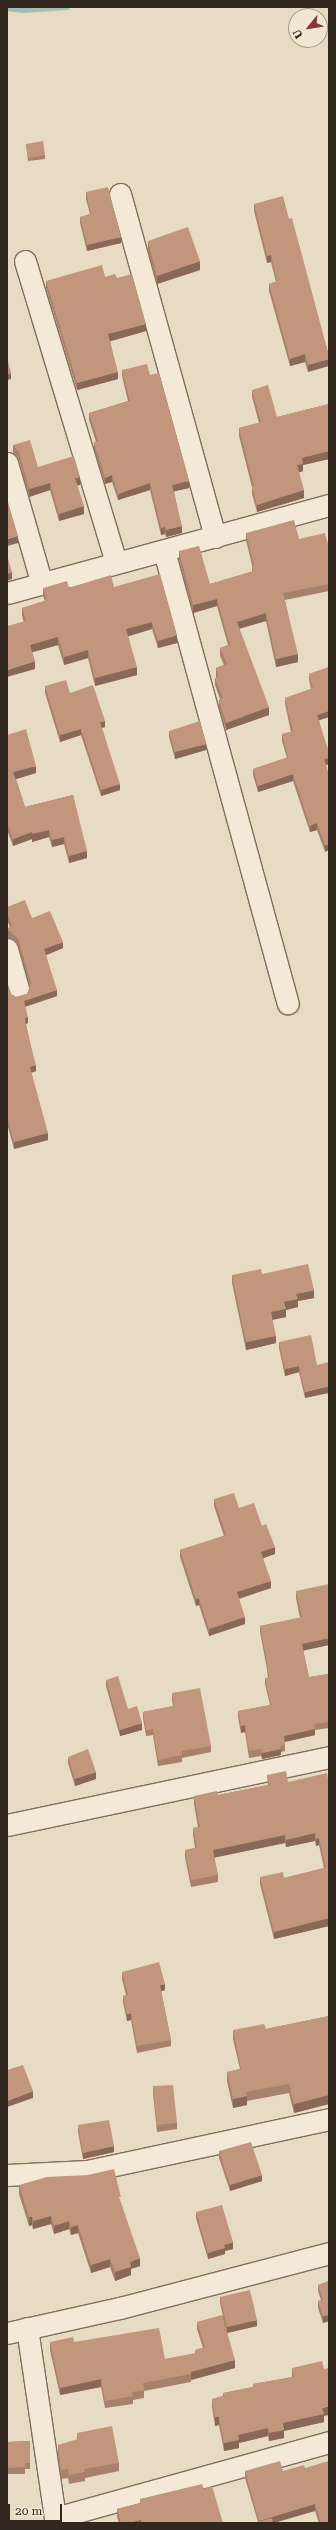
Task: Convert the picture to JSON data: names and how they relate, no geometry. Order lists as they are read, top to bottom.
{
  "scale_bar": "20 m",
  "north": "bottom left"
}
